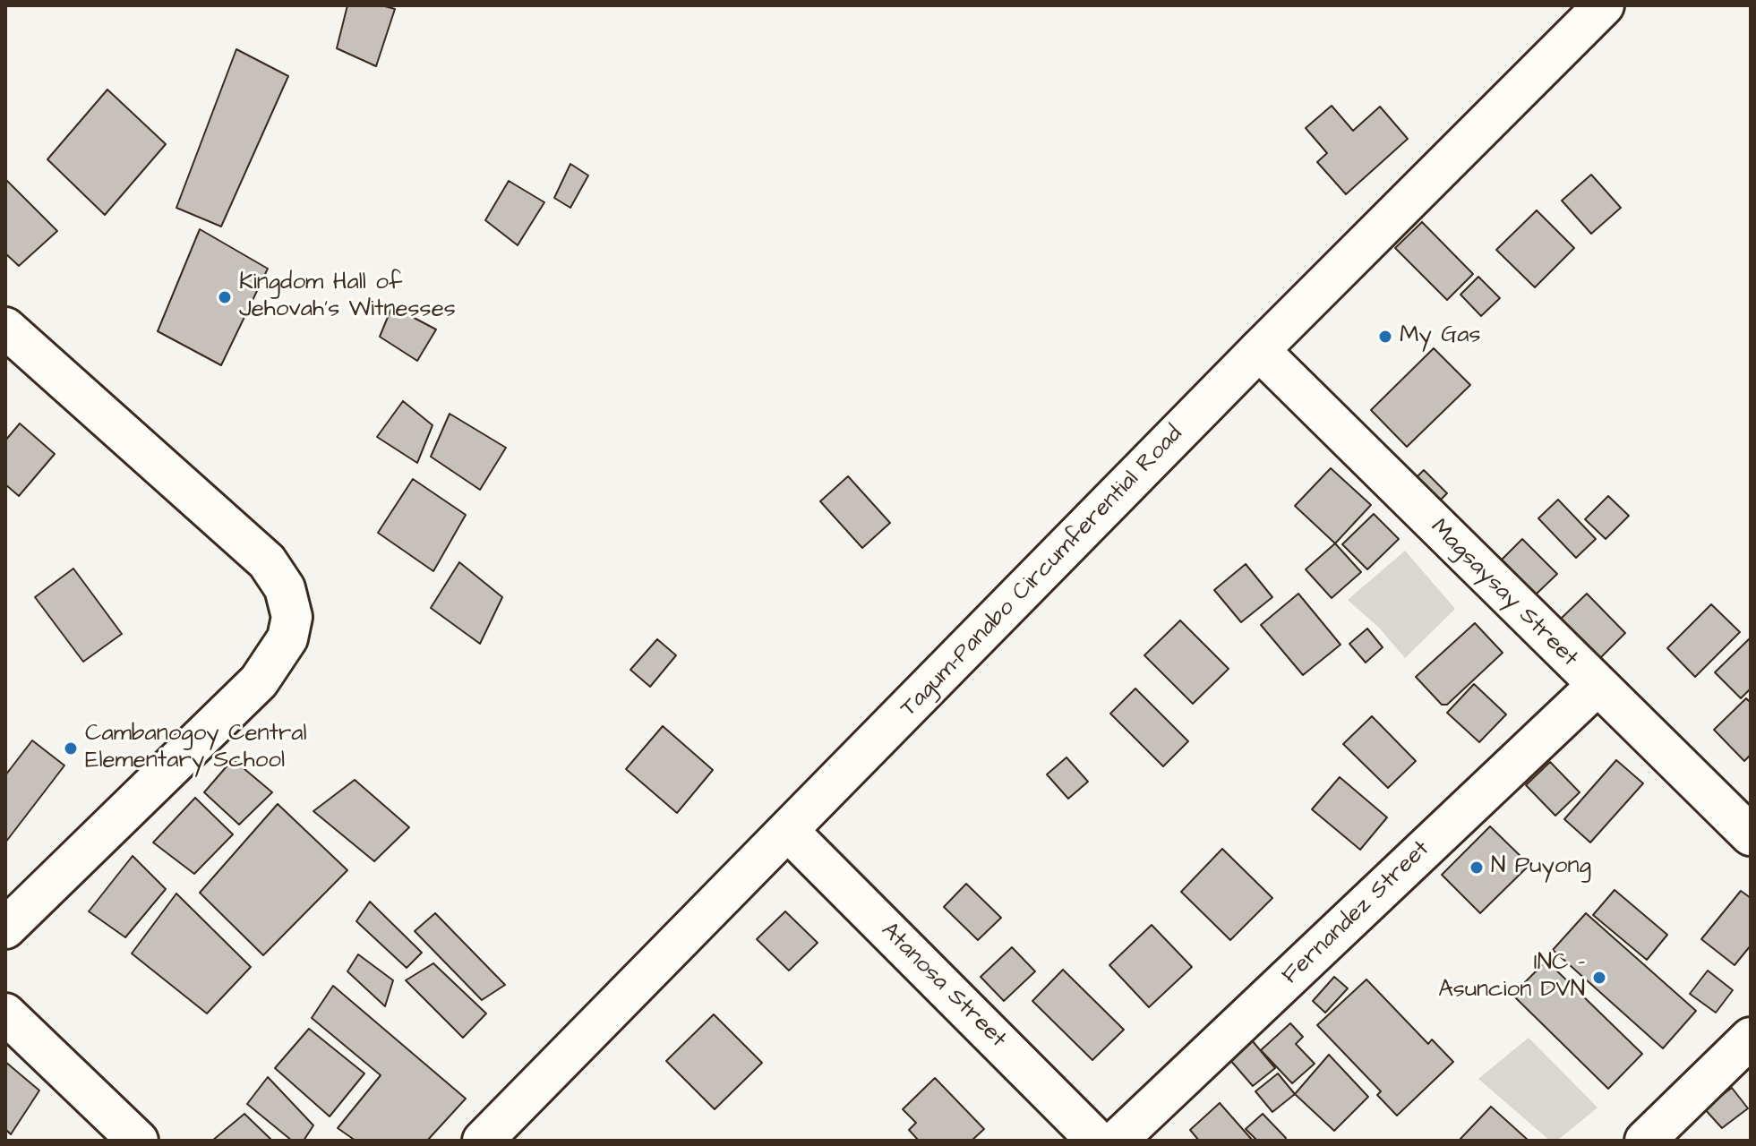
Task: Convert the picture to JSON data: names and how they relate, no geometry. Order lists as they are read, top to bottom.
{
  "streets": {
    "main road": [
      "Tagum-Panabo Circumferential Road",
      "Magsaysay Street",
      "Fernandez Street",
      "Atanosa Street"
    ]
  },
  "crossings": [
    ["Tagum-Panabo Circumferential Road", "Magsaysay Street"],
    ["Tagum-Panabo Circumferential Road", "Atanosa Street"],
    ["Magsaysay Street", "Fernandez Street"]
  ],
  "places": [
    "Kingdom Hall of Jehovah's Witnesses",
    "My Gas",
    "Cambanogoy Central Elementary School",
    "N Puyong",
    "INC - Asuncion DVN"
  ]
}
